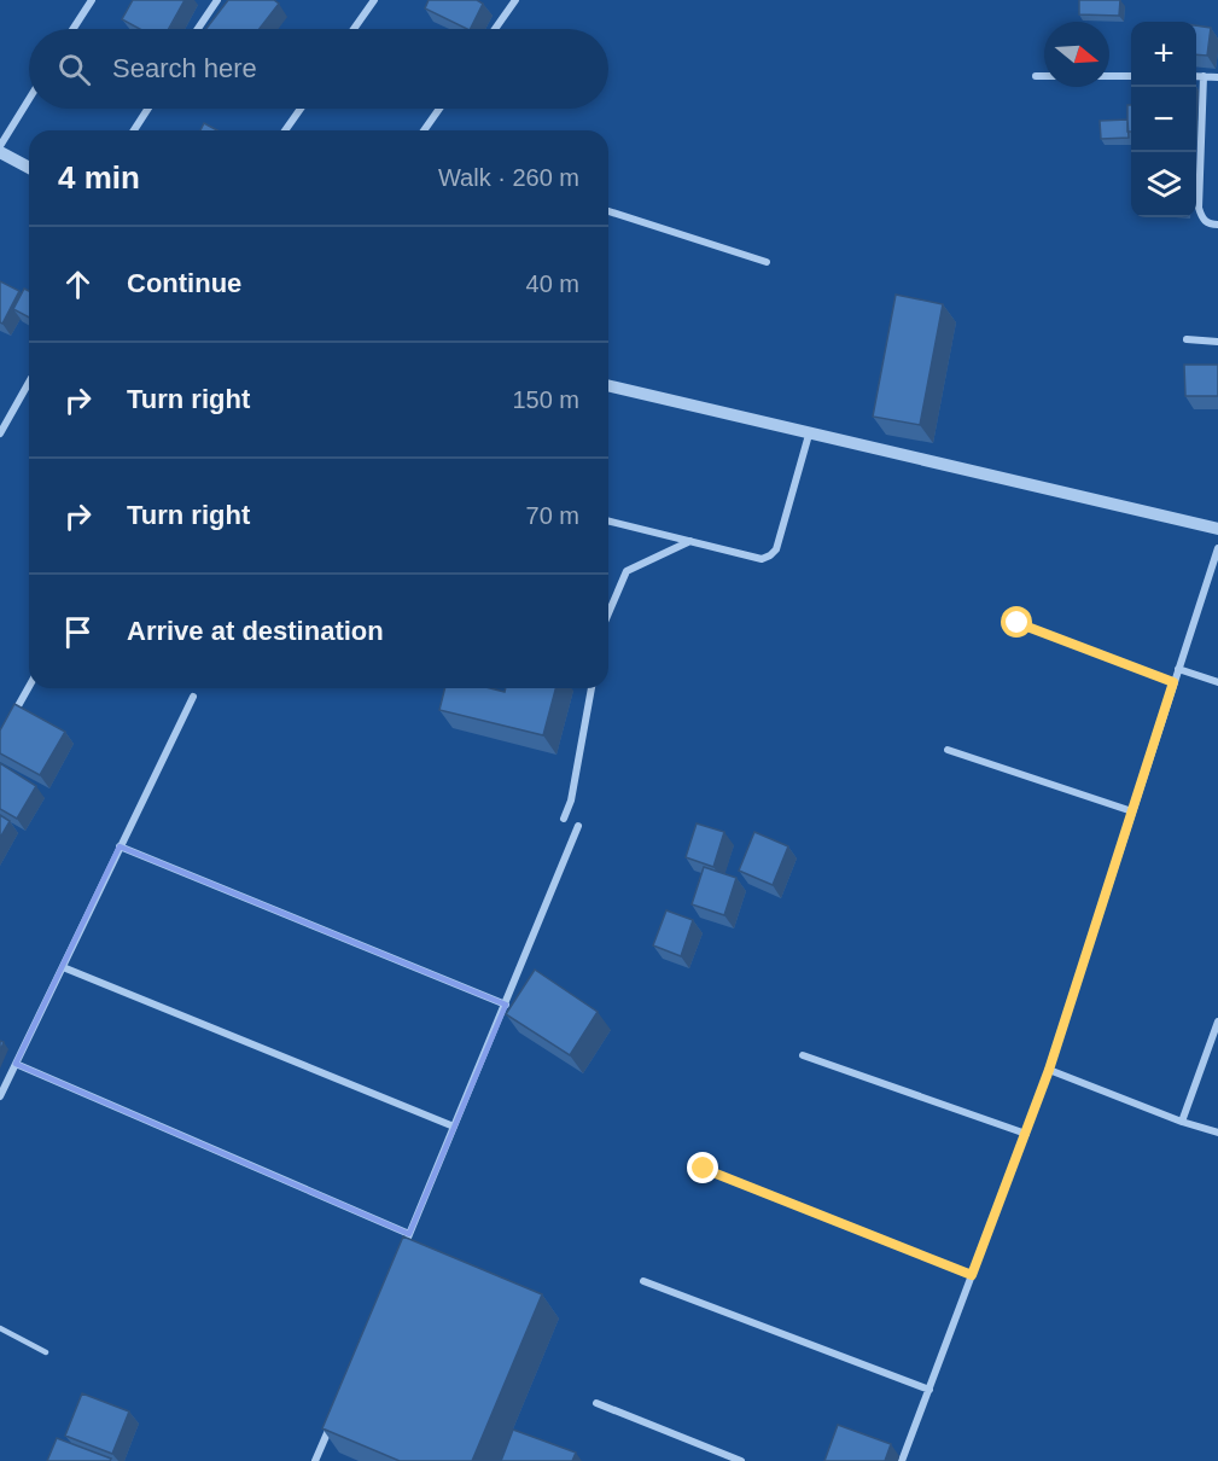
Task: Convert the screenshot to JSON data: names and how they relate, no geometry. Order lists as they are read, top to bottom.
{
  "north": "right",
  "page": {
    "map_buttons": ["+", "−"],
    "search": "Search here",
    "heading": ["4 min", "Walk · 260 m"],
    "list": [
      ["Continue", "40 m"],
      ["Turn right", "150 m"],
      ["Turn right", "70 m"],
      "Arrive at destination"
    ]
  }
}
